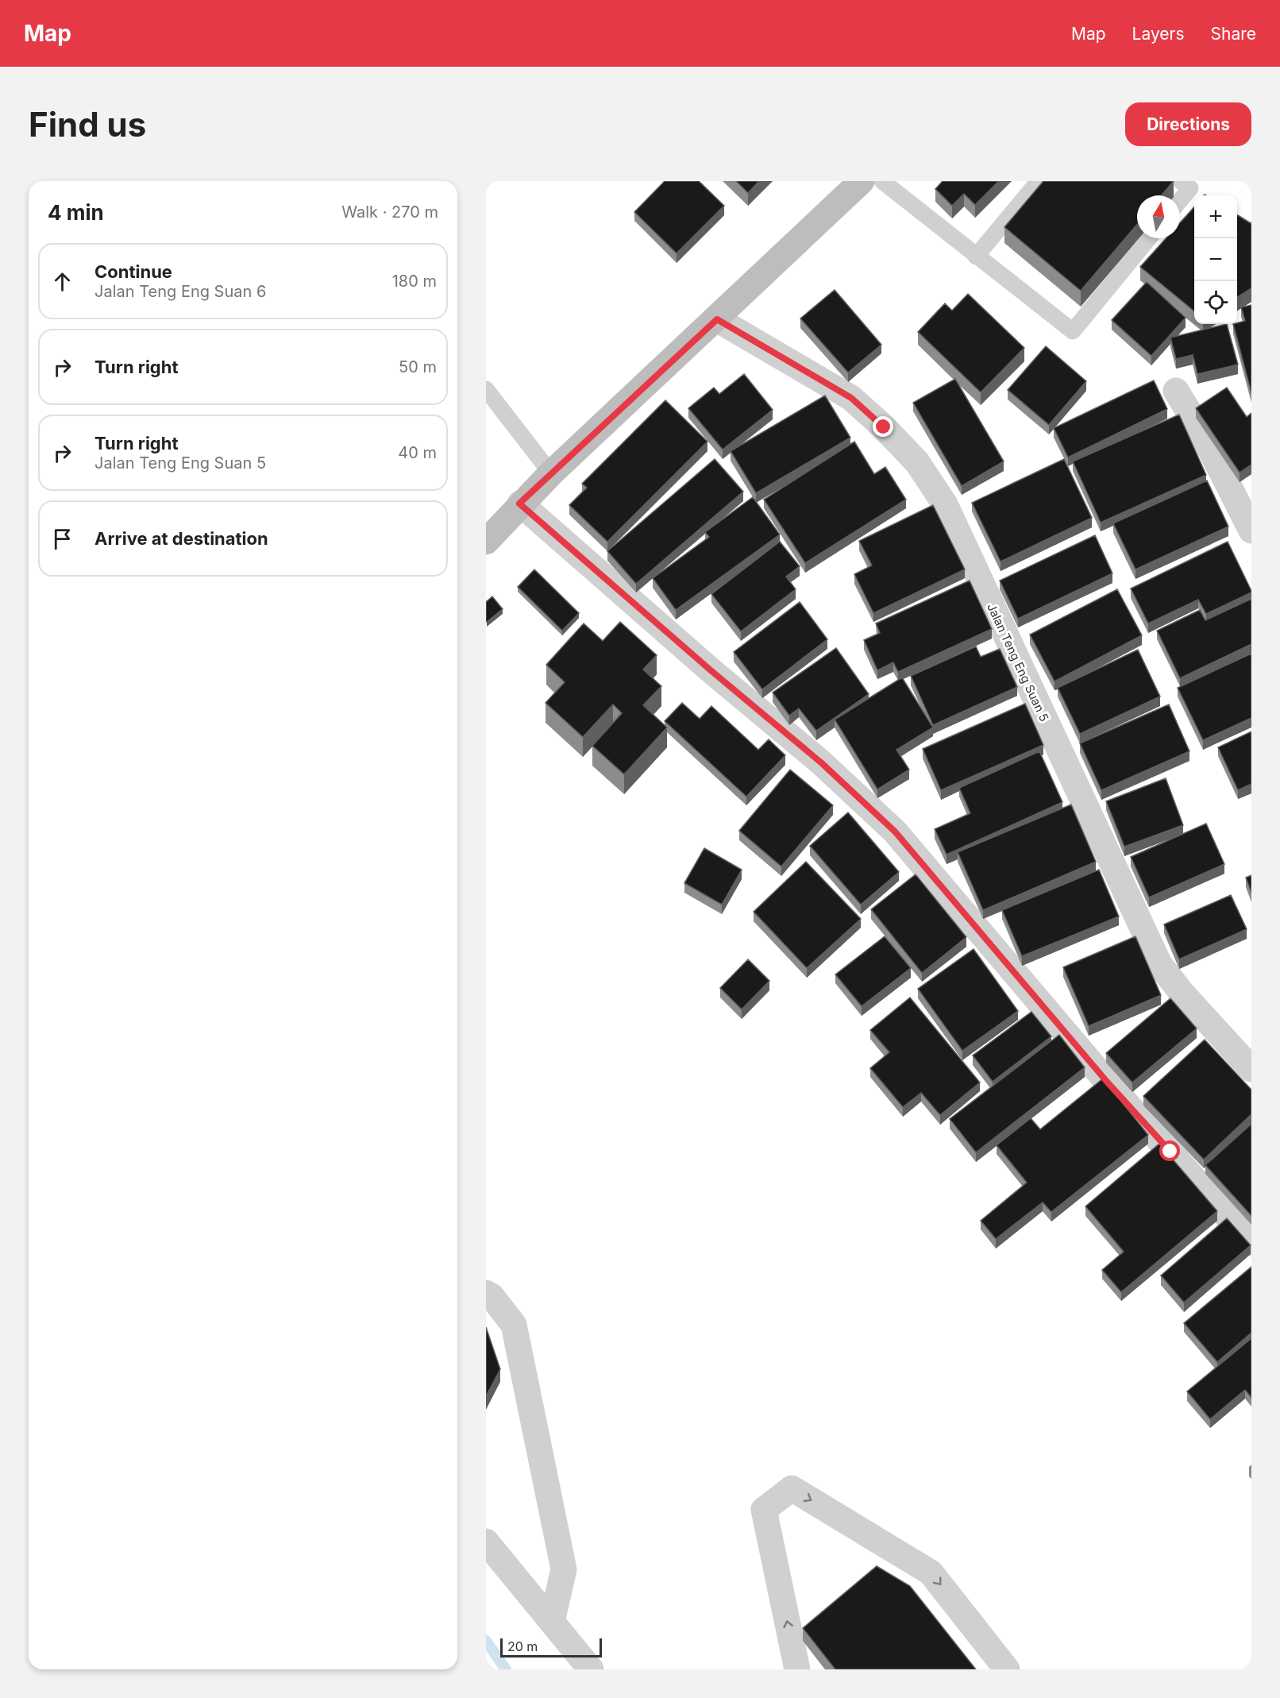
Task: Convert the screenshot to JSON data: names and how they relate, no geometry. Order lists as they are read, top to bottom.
{
  "streets": {
    "street": ["Jalan Teng Eng Suan 5"]
  },
  "scale_bar": "20 m",
  "north": "top",
  "page": {
    "header": "Map",
    "nav": ["Map", "Layers", "Share"],
    "buttons": "Directions",
    "title": "Find us",
    "heading": ["4 min", "Walk · 270 m"],
    "map_buttons": ["+", "−"],
    "list": [
      ["Continue", "Jalan Teng Eng Suan 6", "180 m"],
      ["Turn right", "50 m"],
      ["Turn right", "Jalan Teng Eng Suan 5", "40 m"],
      "Arrive at destination"
    ],
    "scale": "20 m"
  }
}
